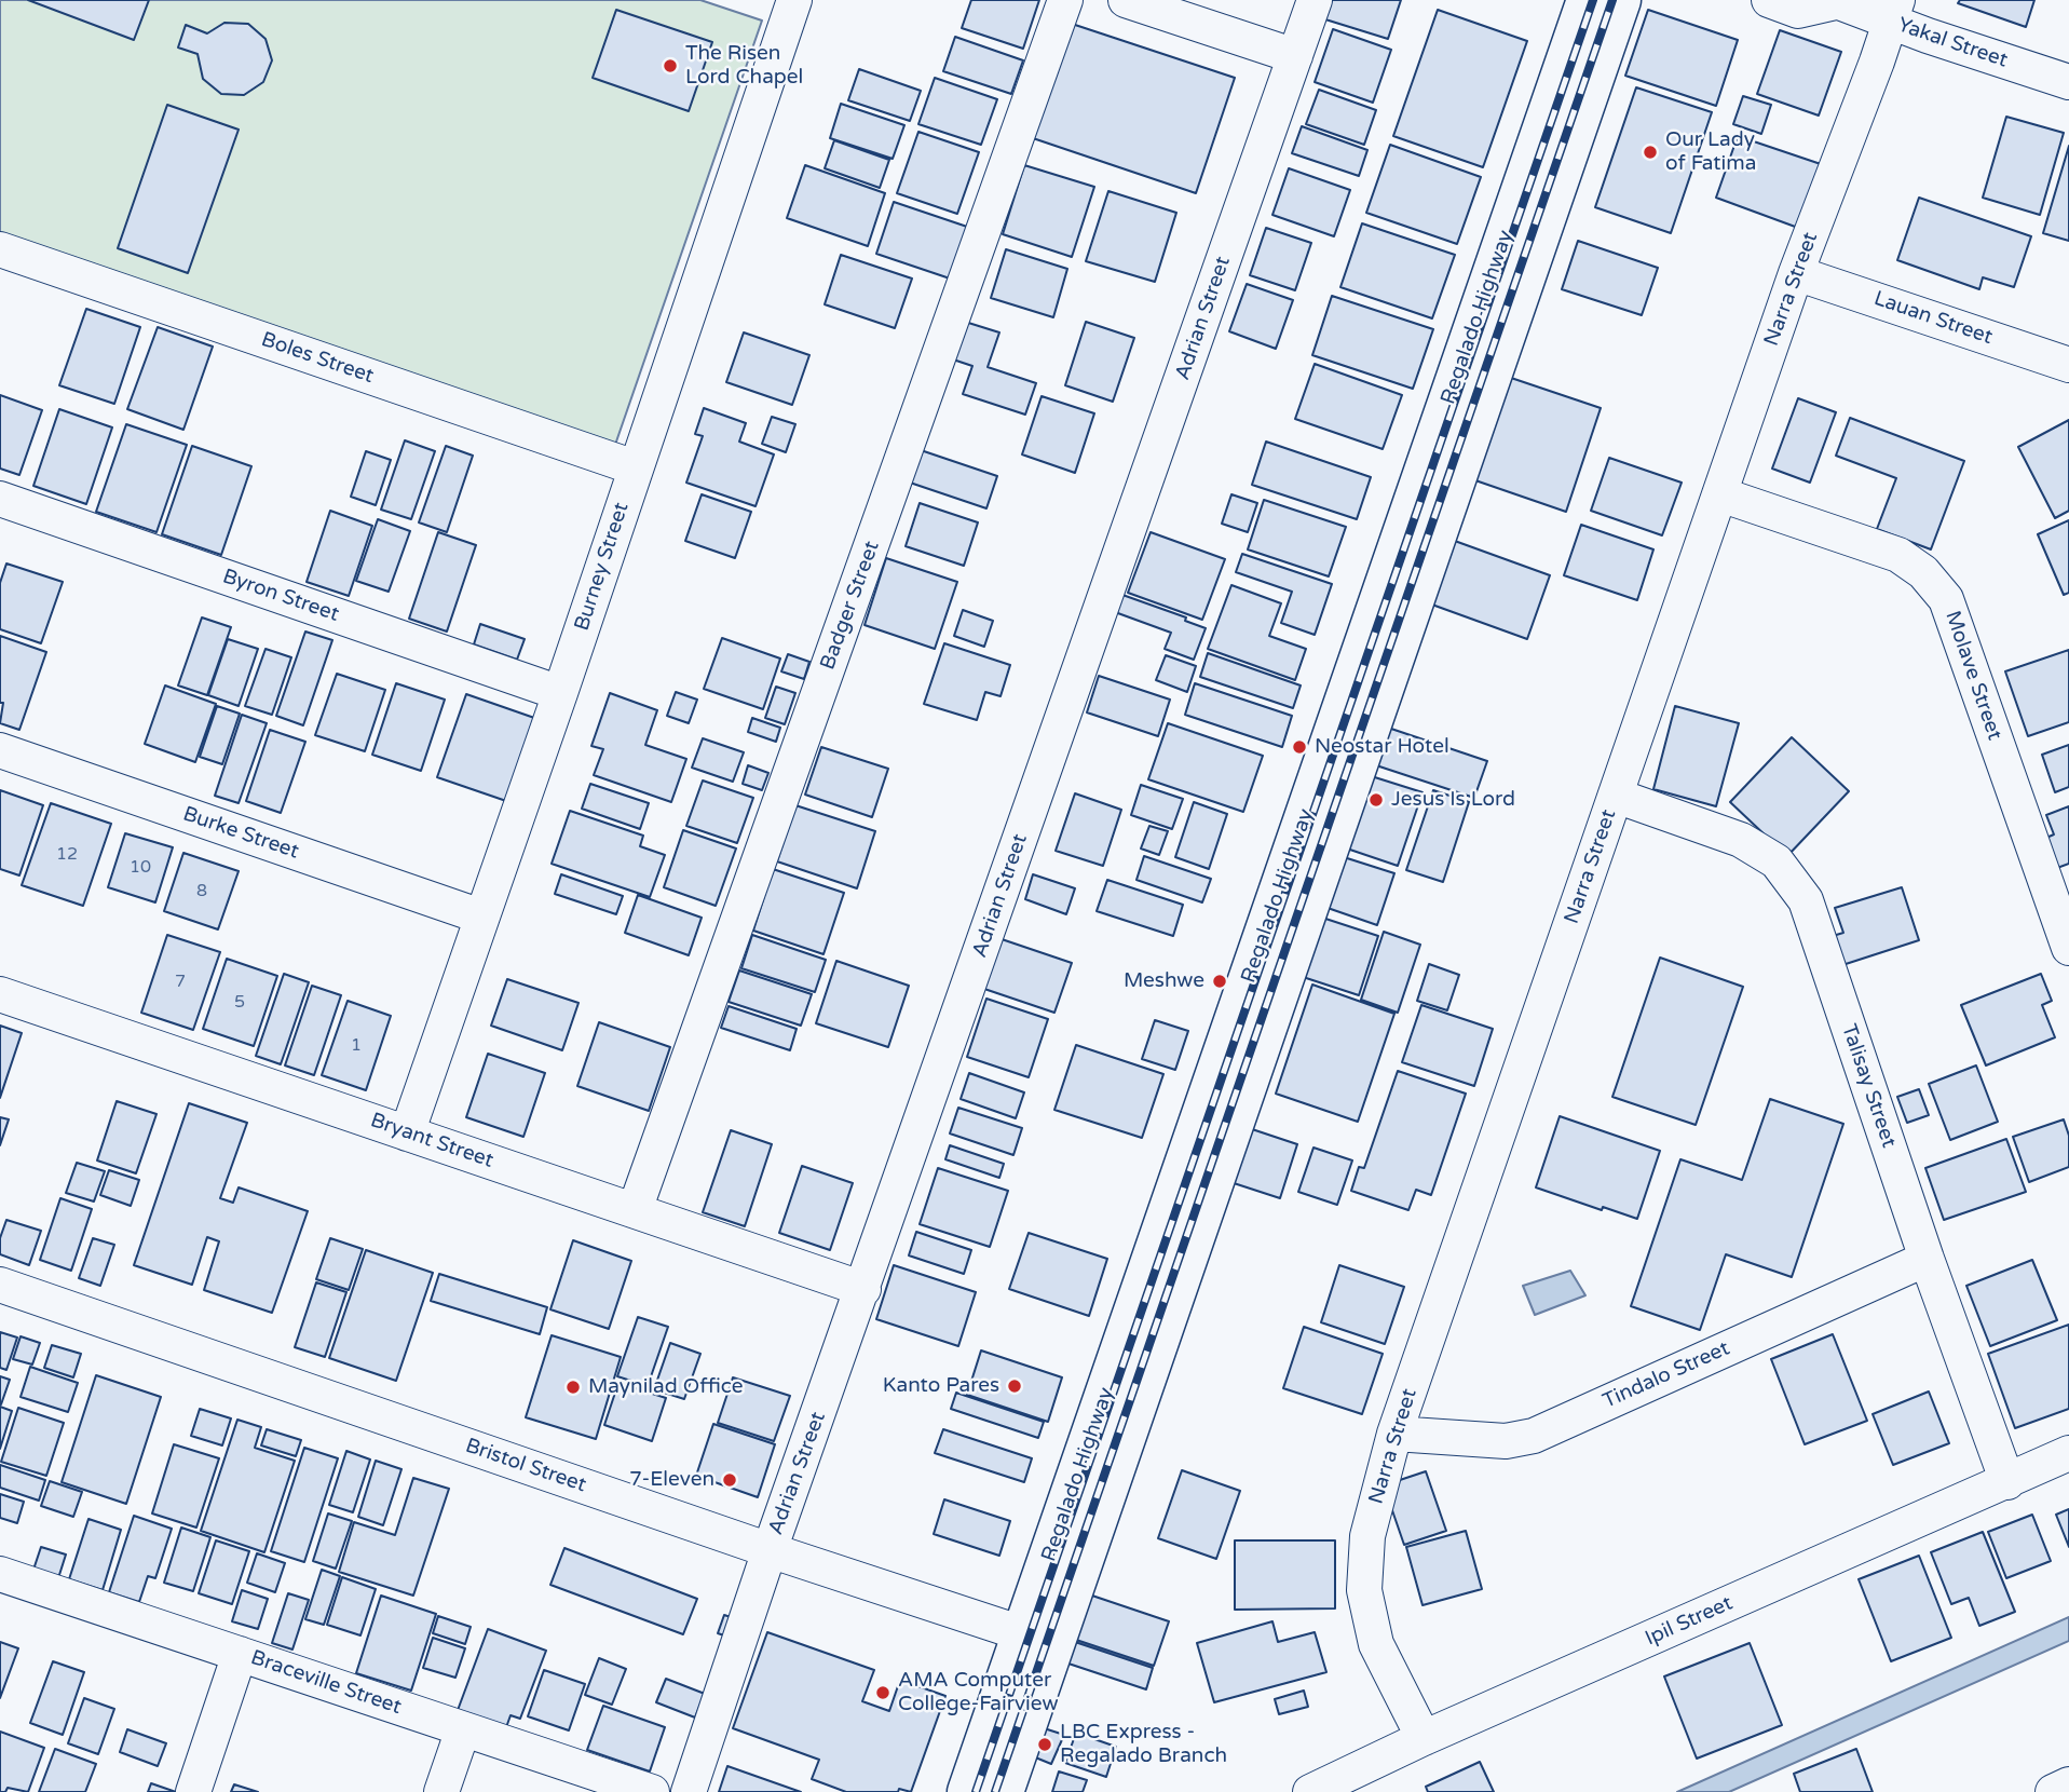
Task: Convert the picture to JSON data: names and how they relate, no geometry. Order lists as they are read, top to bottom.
{
  "streets": {
    "main road": ["Regalado Highway"],
    "street": [
      "Yakal Street",
      "Narra Street",
      "Adrian Street",
      "Lauan Street",
      "Boles Street",
      "Burney Street",
      "Byron Street",
      "Badger Street",
      "Molave Street",
      "Burke Street",
      "Talisay Street",
      "Bryant Street",
      "Tindalo Street",
      "Bristol Street",
      "Ipil Street",
      "Braceville Street"
    ]
  },
  "crossings": [
    ["Yakal Street", "Narra Street"],
    ["Narra Street", "Lauan Street"],
    ["Narra Street", "Molave Street"],
    ["Narra Street", "Talisay Street"],
    ["Narra Street", "Tindalo Street"],
    ["Narra Street", "Ipil Street"],
    ["Regalado Highway", "Bristol Street"],
    ["Adrian Street", "Bryant Street"],
    ["Adrian Street", "Bristol Street"],
    ["Boles Street", "Burney Street"],
    ["Burney Street", "Byron Street"],
    ["Burney Street", "Burke Street"],
    ["Burney Street", "Bryant Street"],
    ["Badger Street", "Bryant Street"],
    ["Talisay Street", "Tindalo Street"],
    ["Talisay Street", "Ipil Street"]
  ],
  "places": [
    "The Risen Lord Chapel",
    "Our Lady of Fatima",
    "Neostar Hotel",
    "Jesus Is Lord",
    "Meshwe",
    "Kanto Pares",
    "Maynilad Office",
    "7-Eleven",
    "AMA Computer College-Fairview",
    "LBC Express - Regalado Branch"
  ],
  "house_numbers": [
    "12",
    "10",
    "8",
    "7",
    "5",
    "1"
  ]
}
